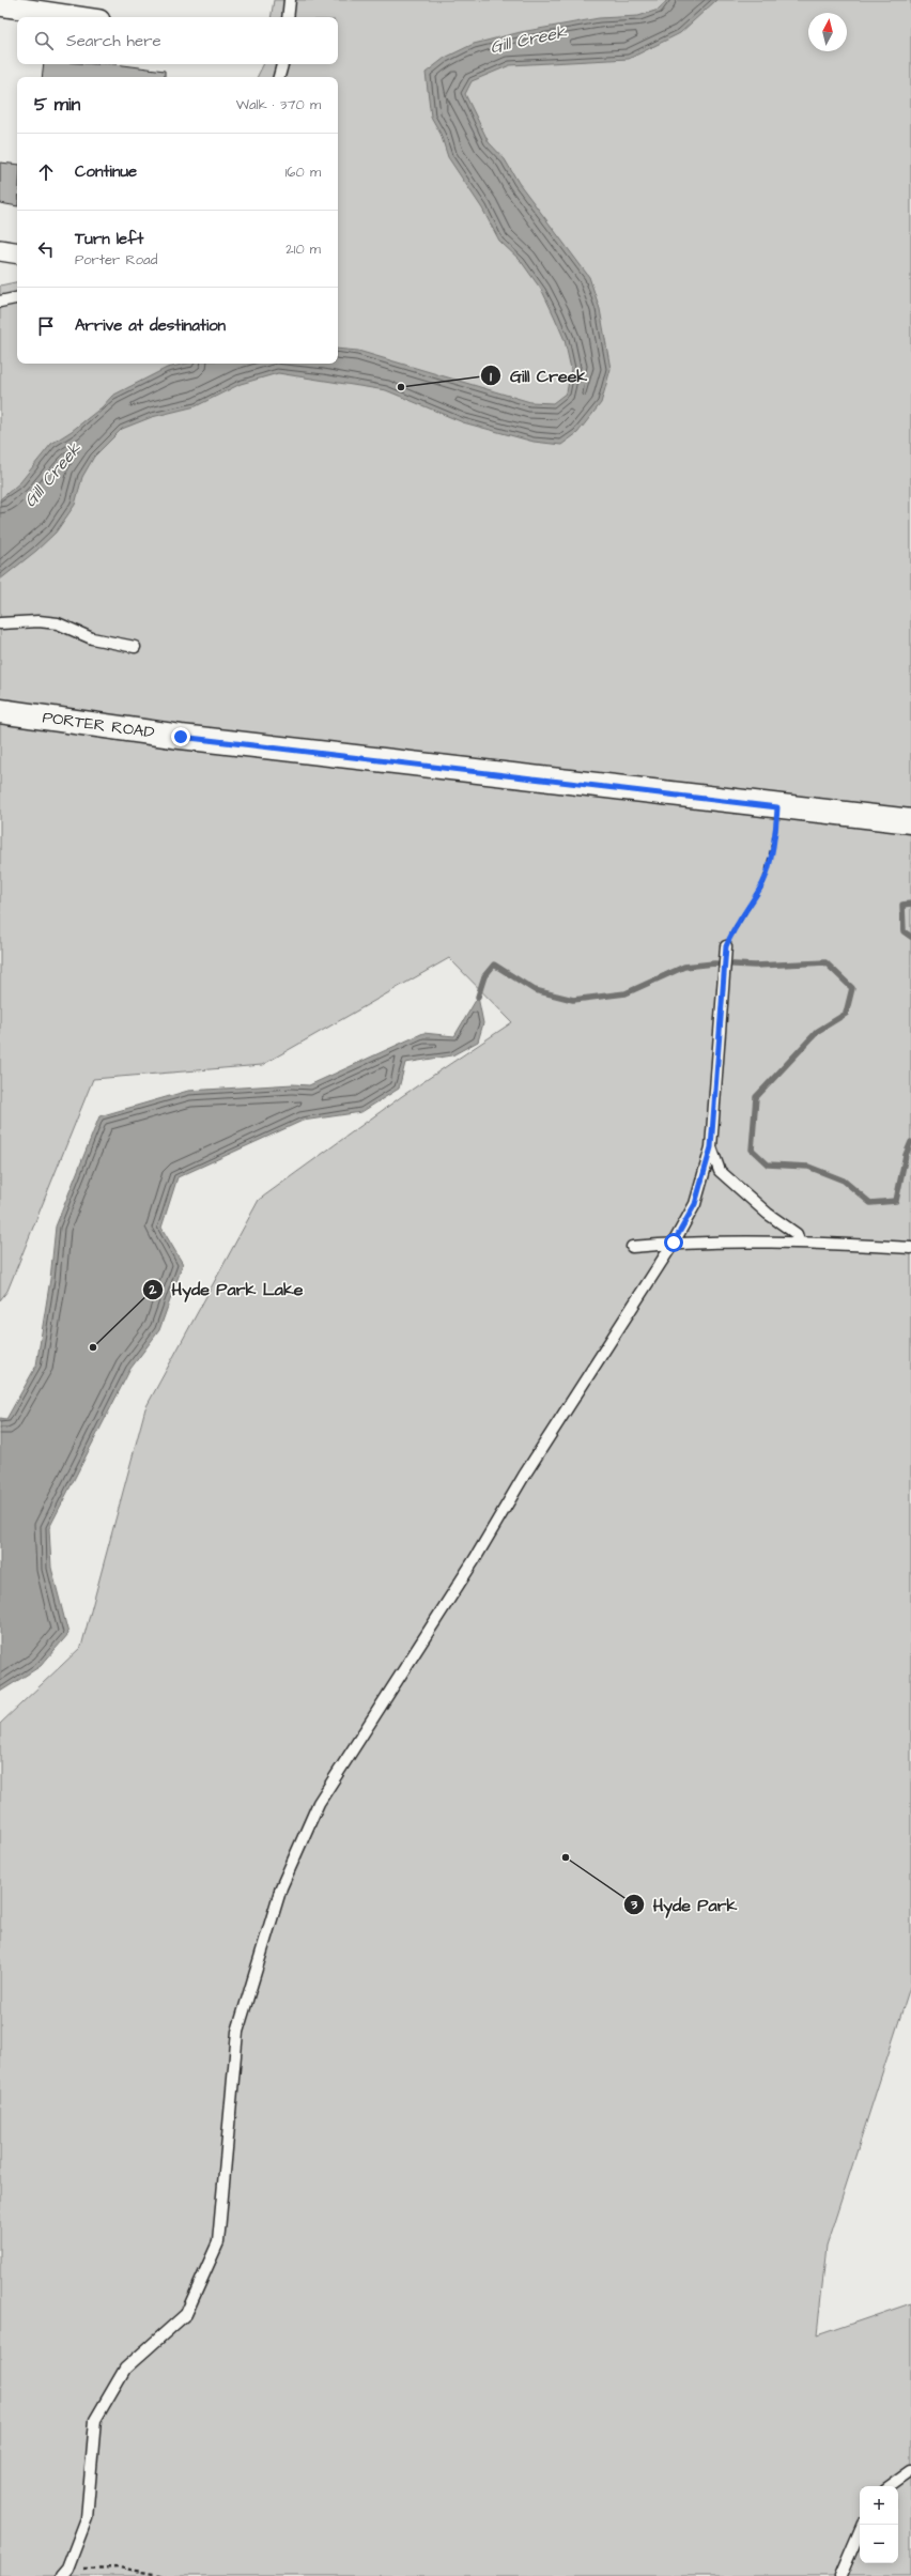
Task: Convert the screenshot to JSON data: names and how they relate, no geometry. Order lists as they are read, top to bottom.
{
  "streets": {
    "main road": ["PORTER ROAD"]
  },
  "water": ["Gill Creek"],
  "places": ["Gill Creek", "Hyde Park Lake", "Hyde Park"],
  "north": "top",
  "page": {
    "search": "Search here",
    "heading": ["5 min", "Walk · 370 m"],
    "list": [
      ["Continue", "160 m"],
      ["Turn left", "Porter Road", "210 m"],
      "Arrive at destination"
    ],
    "map_buttons": ["+", "−"]
  }
}
